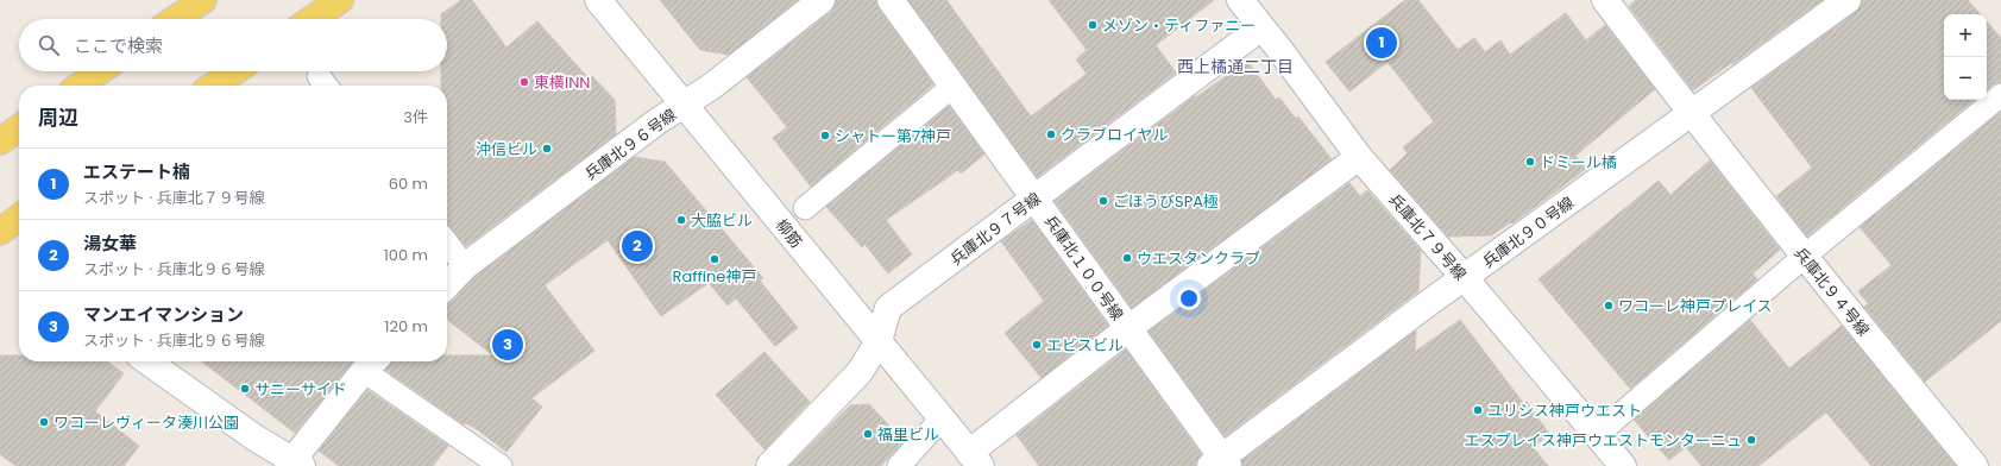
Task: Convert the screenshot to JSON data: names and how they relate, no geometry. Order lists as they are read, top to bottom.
{
  "streets": {
    "street": [
      "兵庫北９６号線",
      "兵庫北９７号線",
      "兵庫北９０号線",
      "柳筋",
      "兵庫北７９号線",
      "兵庫北１００号線",
      "兵庫北９４号線"
    ]
  },
  "crossings": [
    ["兵庫北９６号線", "柳筋"],
    ["兵庫北９７号線", "柳筋"],
    ["兵庫北９７号線", "兵庫北７９号線"],
    ["兵庫北９７号線", "兵庫北１００号線"],
    ["兵庫北９０号線", "兵庫北７９号線"],
    ["兵庫北９０号線", "兵庫北１００号線"],
    ["兵庫北９０号線", "兵庫北９４号線"]
  ],
  "districts": ["西上橘通二丁目"],
  "places": [
    "メゾン・ティファニー",
    "東横INN",
    "クラブロイヤル",
    "シャトー第7神戸",
    "沖信ビル",
    "ドミール橘",
    "ごほうびSPA極",
    "大脇ビル",
    "ウエスタンクラブ",
    "Raffine神戸",
    "ワコーレ神戸プレイス",
    "エビスビル",
    "サニーサイド",
    "ユリシス神戸ウエスト",
    "ワコーレヴィータ湊川公園",
    "福里ビル",
    "エスプレイス神戸ウエストモンターニュ"
  ],
  "page": {
    "map_buttons": ["+", "−"],
    "search": "ここで検索",
    "pins": ["1", "2", "3"],
    "heading": ["周辺", "3件"],
    "list": [
      {
        "mark": "1",
        "name": "エステート楠",
        "note": "スポット · 兵庫北７９号線",
        "value": "60 m"
      },
      {
        "mark": "2",
        "name": "湯女華",
        "note": "スポット · 兵庫北９６号線",
        "value": "100 m"
      },
      {
        "mark": "3",
        "name": "マンエイマンション",
        "note": "スポット · 兵庫北９６号線",
        "value": "120 m"
      }
    ]
  }
}
